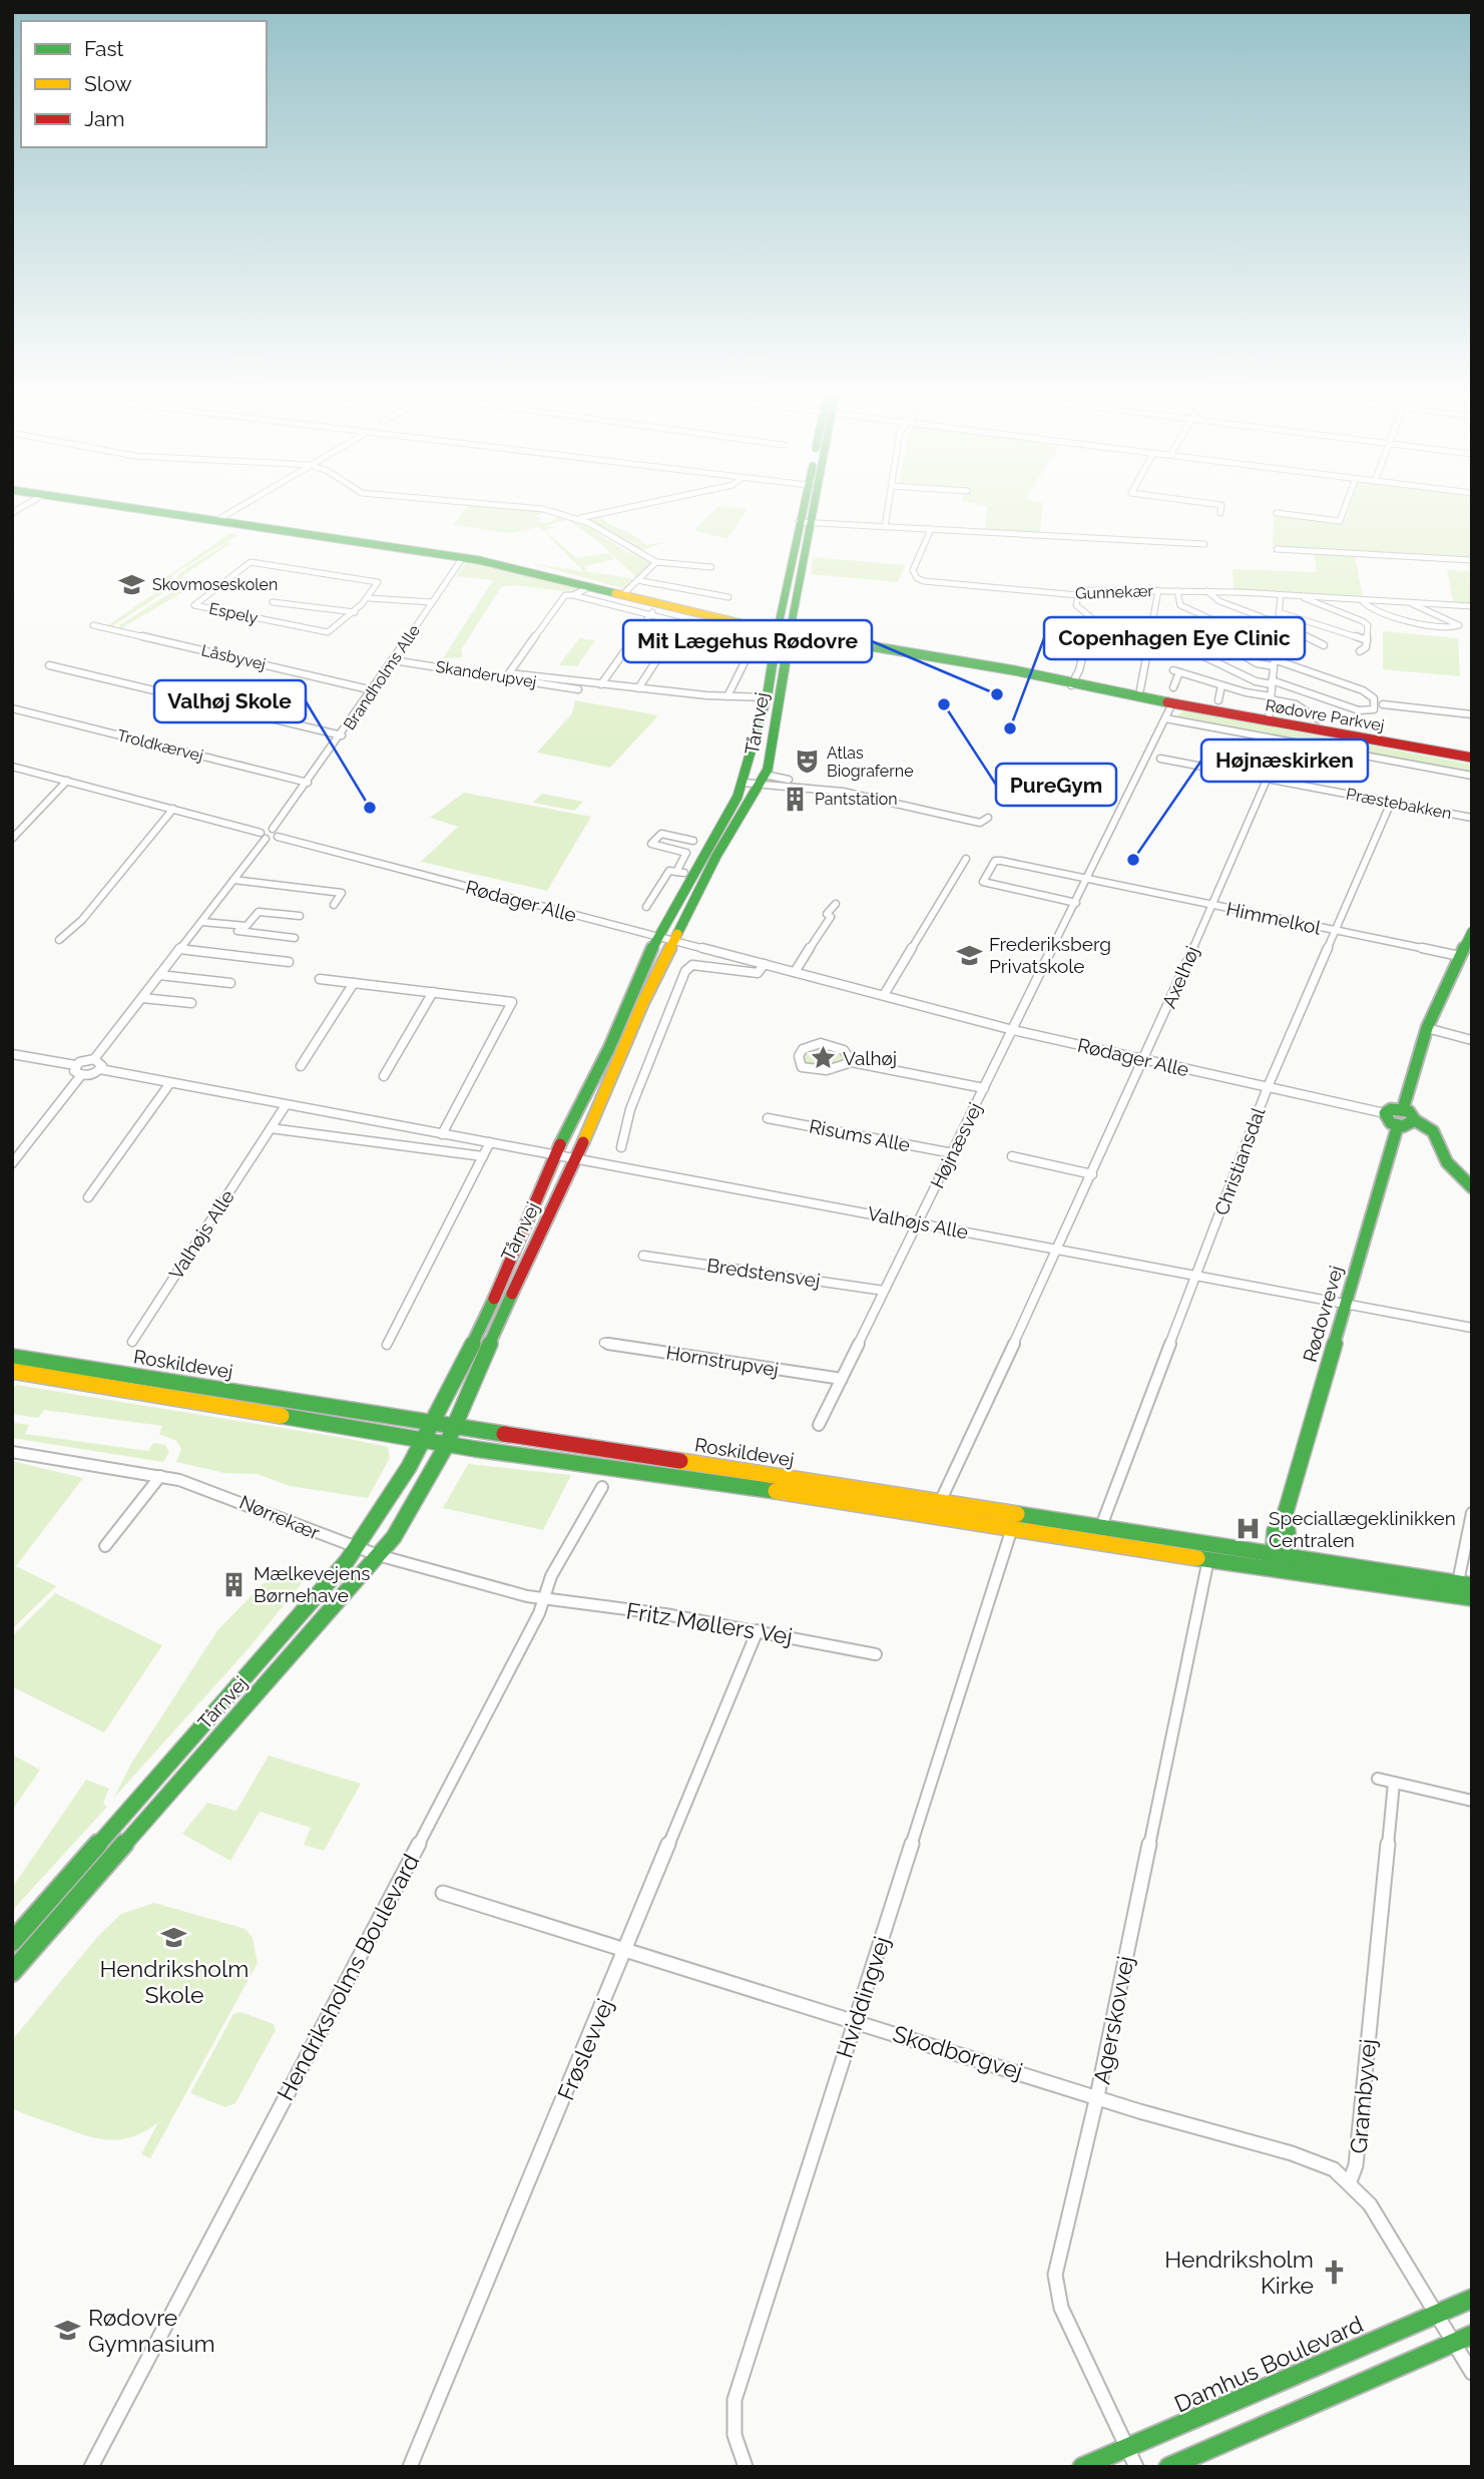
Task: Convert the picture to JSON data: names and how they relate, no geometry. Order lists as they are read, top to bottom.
{
  "streets": {
    "street": [
      "Gunnekær",
      "Espely",
      "Låsbyvej",
      "Skanderupvej",
      "Brandholms Alle",
      "Rødovre Parkvej",
      "Tårnvej",
      "Troldkærvej",
      "Præstebakken",
      "Rødager Alle",
      "Himmelkol",
      "Axelhøj",
      "Risums Alle",
      "Højnæsvej",
      "Christiansdal",
      "Valhøjs Alle",
      "Bredstensvej",
      "Rødovrevej",
      "Hornstrupvej",
      "Roskildevej",
      "Nørrekær",
      "Fritz Møllers Vej",
      "Hendriksholms Boulevard",
      "Hviddingvej",
      "Agerskovvej",
      "Frøslevvej",
      "Skodborgvej",
      "Grambyvej",
      "Damhus Boulevard"
    ]
  },
  "crossings": [
    ["Låsbyvej", "Brandholms Alle"],
    ["Skanderupvej", "Brandholms Alle"],
    ["Brandholms Alle", "Rødovre Parkvej"],
    ["Brandholms Alle", "Troldkærvej"],
    ["Brandholms Alle", "Rødager Alle"],
    ["Rødovre Parkvej", "Tårnvej"],
    ["Rødovre Parkvej", "Højnæsvej"],
    ["Tårnvej", "Rødager Alle"],
    ["Tårnvej", "Valhøjs Alle"],
    ["Tårnvej", "Roskildevej"],
    ["Tårnvej", "Nørrekær"],
    ["Præstebakken", "Axelhøj"],
    ["Præstebakken", "Christiansdal"],
    ["Rødager Alle", "Axelhøj"],
    ["Rødager Alle", "Højnæsvej"],
    ["Rødager Alle", "Christiansdal"],
    ["Himmelkol", "Axelhøj"],
    ["Himmelkol", "Højnæsvej"],
    ["Himmelkol", "Christiansdal"],
    ["Axelhøj", "Valhøjs Alle"],
    ["Axelhøj", "Roskildevej"],
    ["Risums Alle", "Højnæsvej"],
    ["Højnæsvej", "Valhøjs Alle"],
    ["Højnæsvej", "Bredstensvej"],
    ["Højnæsvej", "Hornstrupvej"],
    ["Christiansdal", "Valhøjs Alle"],
    ["Christiansdal", "Roskildevej"],
    ["Valhøjs Alle", "Rødovrevej"],
    ["Rødovrevej", "Roskildevej"],
    ["Roskildevej", "Hviddingvej"],
    ["Roskildevej", "Agerskovvej"],
    ["Nørrekær", "Fritz Møllers Vej"],
    ["Nørrekær", "Hendriksholms Boulevard"],
    ["Fritz Møllers Vej", "Hendriksholms Boulevard"],
    ["Fritz Møllers Vej", "Frøslevvej"],
    ["Hviddingvej", "Skodborgvej"],
    ["Agerskovvej", "Skodborgvej"],
    ["Agerskovvej", "Damhus Boulevard"],
    ["Frøslevvej", "Skodborgvej"],
    ["Skodborgvej", "Grambyvej"],
    ["Grambyvej", "Damhus Boulevard"]
  ],
  "places": {
    "school or university": [
      "Skovmoseskolen",
      "Frederiksberg Privatskole",
      "Hendriksholm Skole",
      "Rødovre Gymnasium"
    ],
    "other": [
      "Mit Lægehus Rødovre",
      "PureGym",
      "Copenhagen Eye Clinic",
      "Valhøj Skole",
      "Højnæskirken"
    ],
    "theatre": ["Atlas Biograferne"],
    "building": ["Pantstation", "Mælkevejens Børnehave"],
    "place": ["Valhøj"],
    "hospital": ["Speciallægeklinikken Centralen"],
    "church": ["Hendriksholm Kirke"]
  },
  "legend": ["Fast", "Slow", "Jam"]
}
